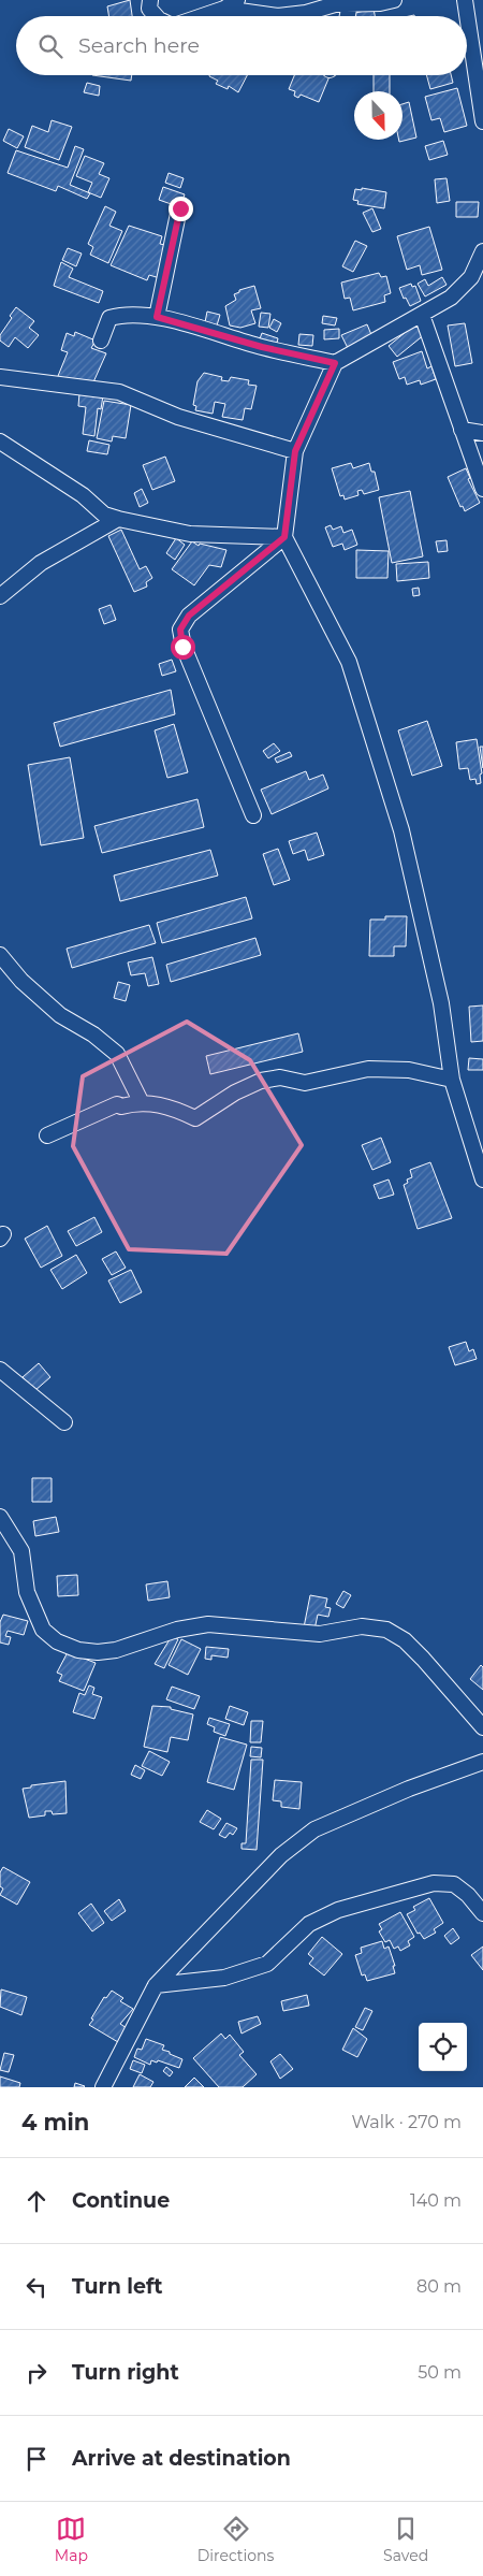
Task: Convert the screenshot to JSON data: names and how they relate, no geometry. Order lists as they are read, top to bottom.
{
  "north": "bottom",
  "page": {
    "search": "Search here",
    "heading": ["4 min", "Walk · 270 m"],
    "list": [
      ["Continue", "140 m"],
      ["Turn left", "80 m"],
      ["Turn right", "50 m"],
      "Arrive at destination"
    ],
    "nav": ["Map", "Directions", "Saved"]
  }
}
